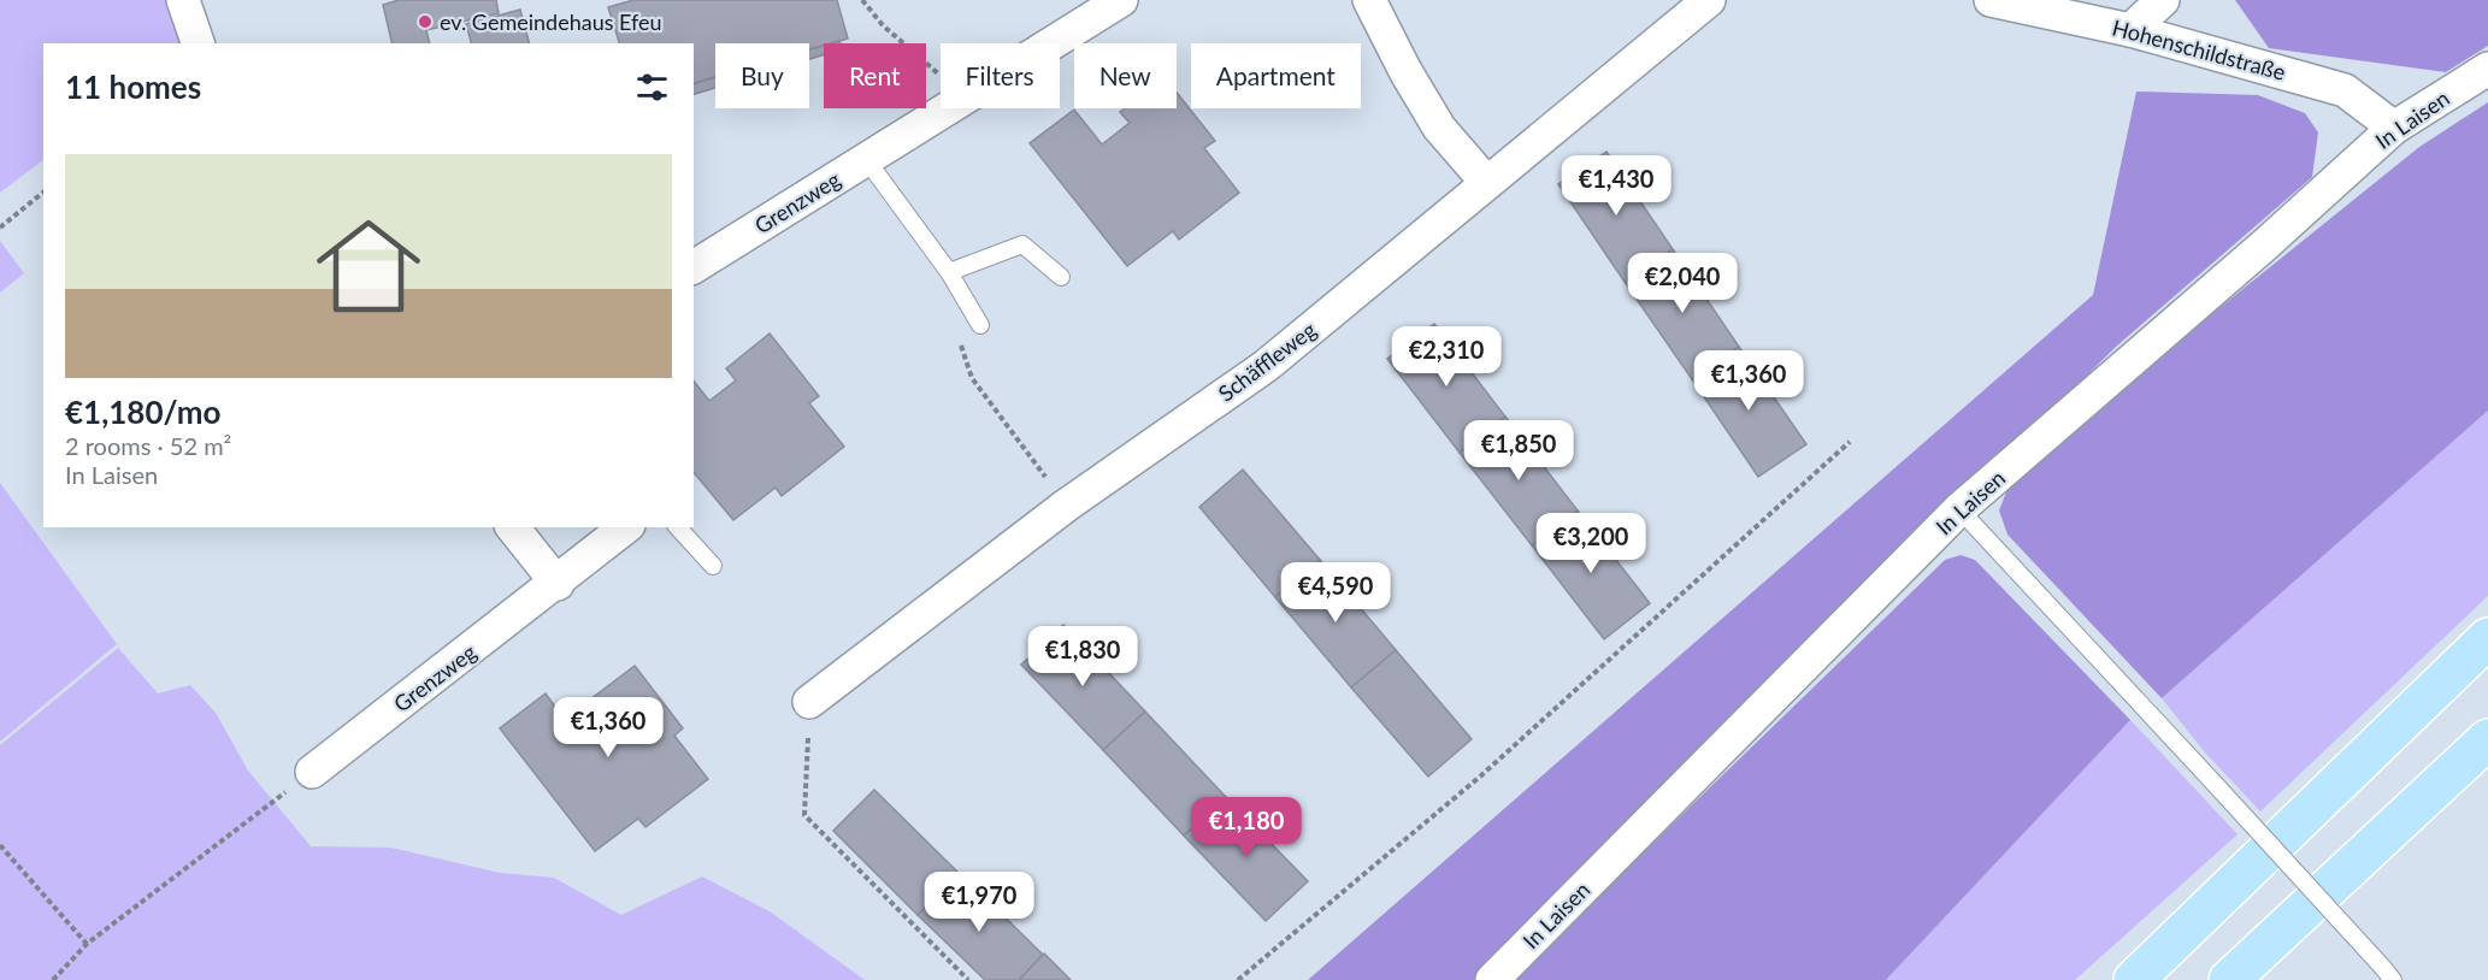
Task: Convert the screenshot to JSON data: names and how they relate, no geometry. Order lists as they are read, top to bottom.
{
  "streets": {
    "street": [
      "Hohenschildstraße",
      "In Laisen",
      "Grenzweg",
      "Schäffleweg"
    ]
  },
  "crossings": [
    ["Hohenschildstraße", "In Laisen"]
  ],
  "places": ["ev. Gemeindehaus Efeu"],
  "page": {
    "chip": [
      "Buy",
      "Rent",
      "Filters",
      "New",
      "Apartment"
    ],
    "heading": "11 homes",
    "list": [
      {
        "name": "€1,180/mo",
        "note": "2 rooms · 52 m² · In Laisen"
      }
    ],
    "price": [
      "€1,430",
      "€2,040",
      "€2,310",
      "€1,360",
      "€1,850",
      "€3,200",
      "€4,590",
      "€1,830",
      "€1,360",
      "€1,180",
      "€1,970"
    ]
  }
}
